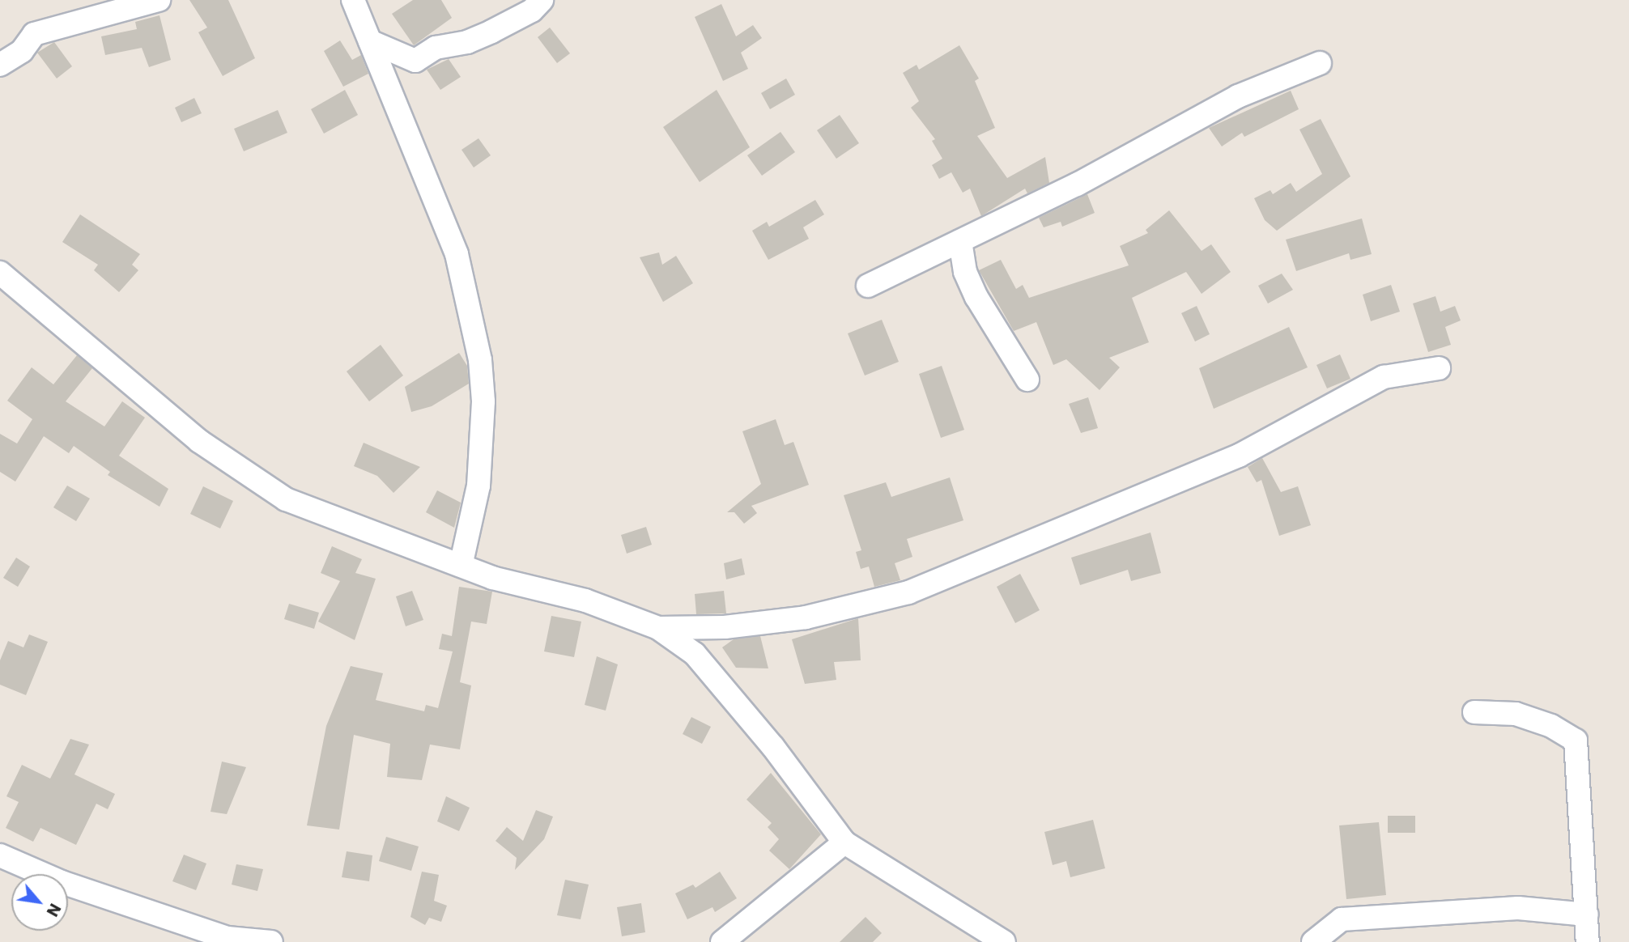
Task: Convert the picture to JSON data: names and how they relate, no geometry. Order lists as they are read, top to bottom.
{
  "north": "bottom right"
}
